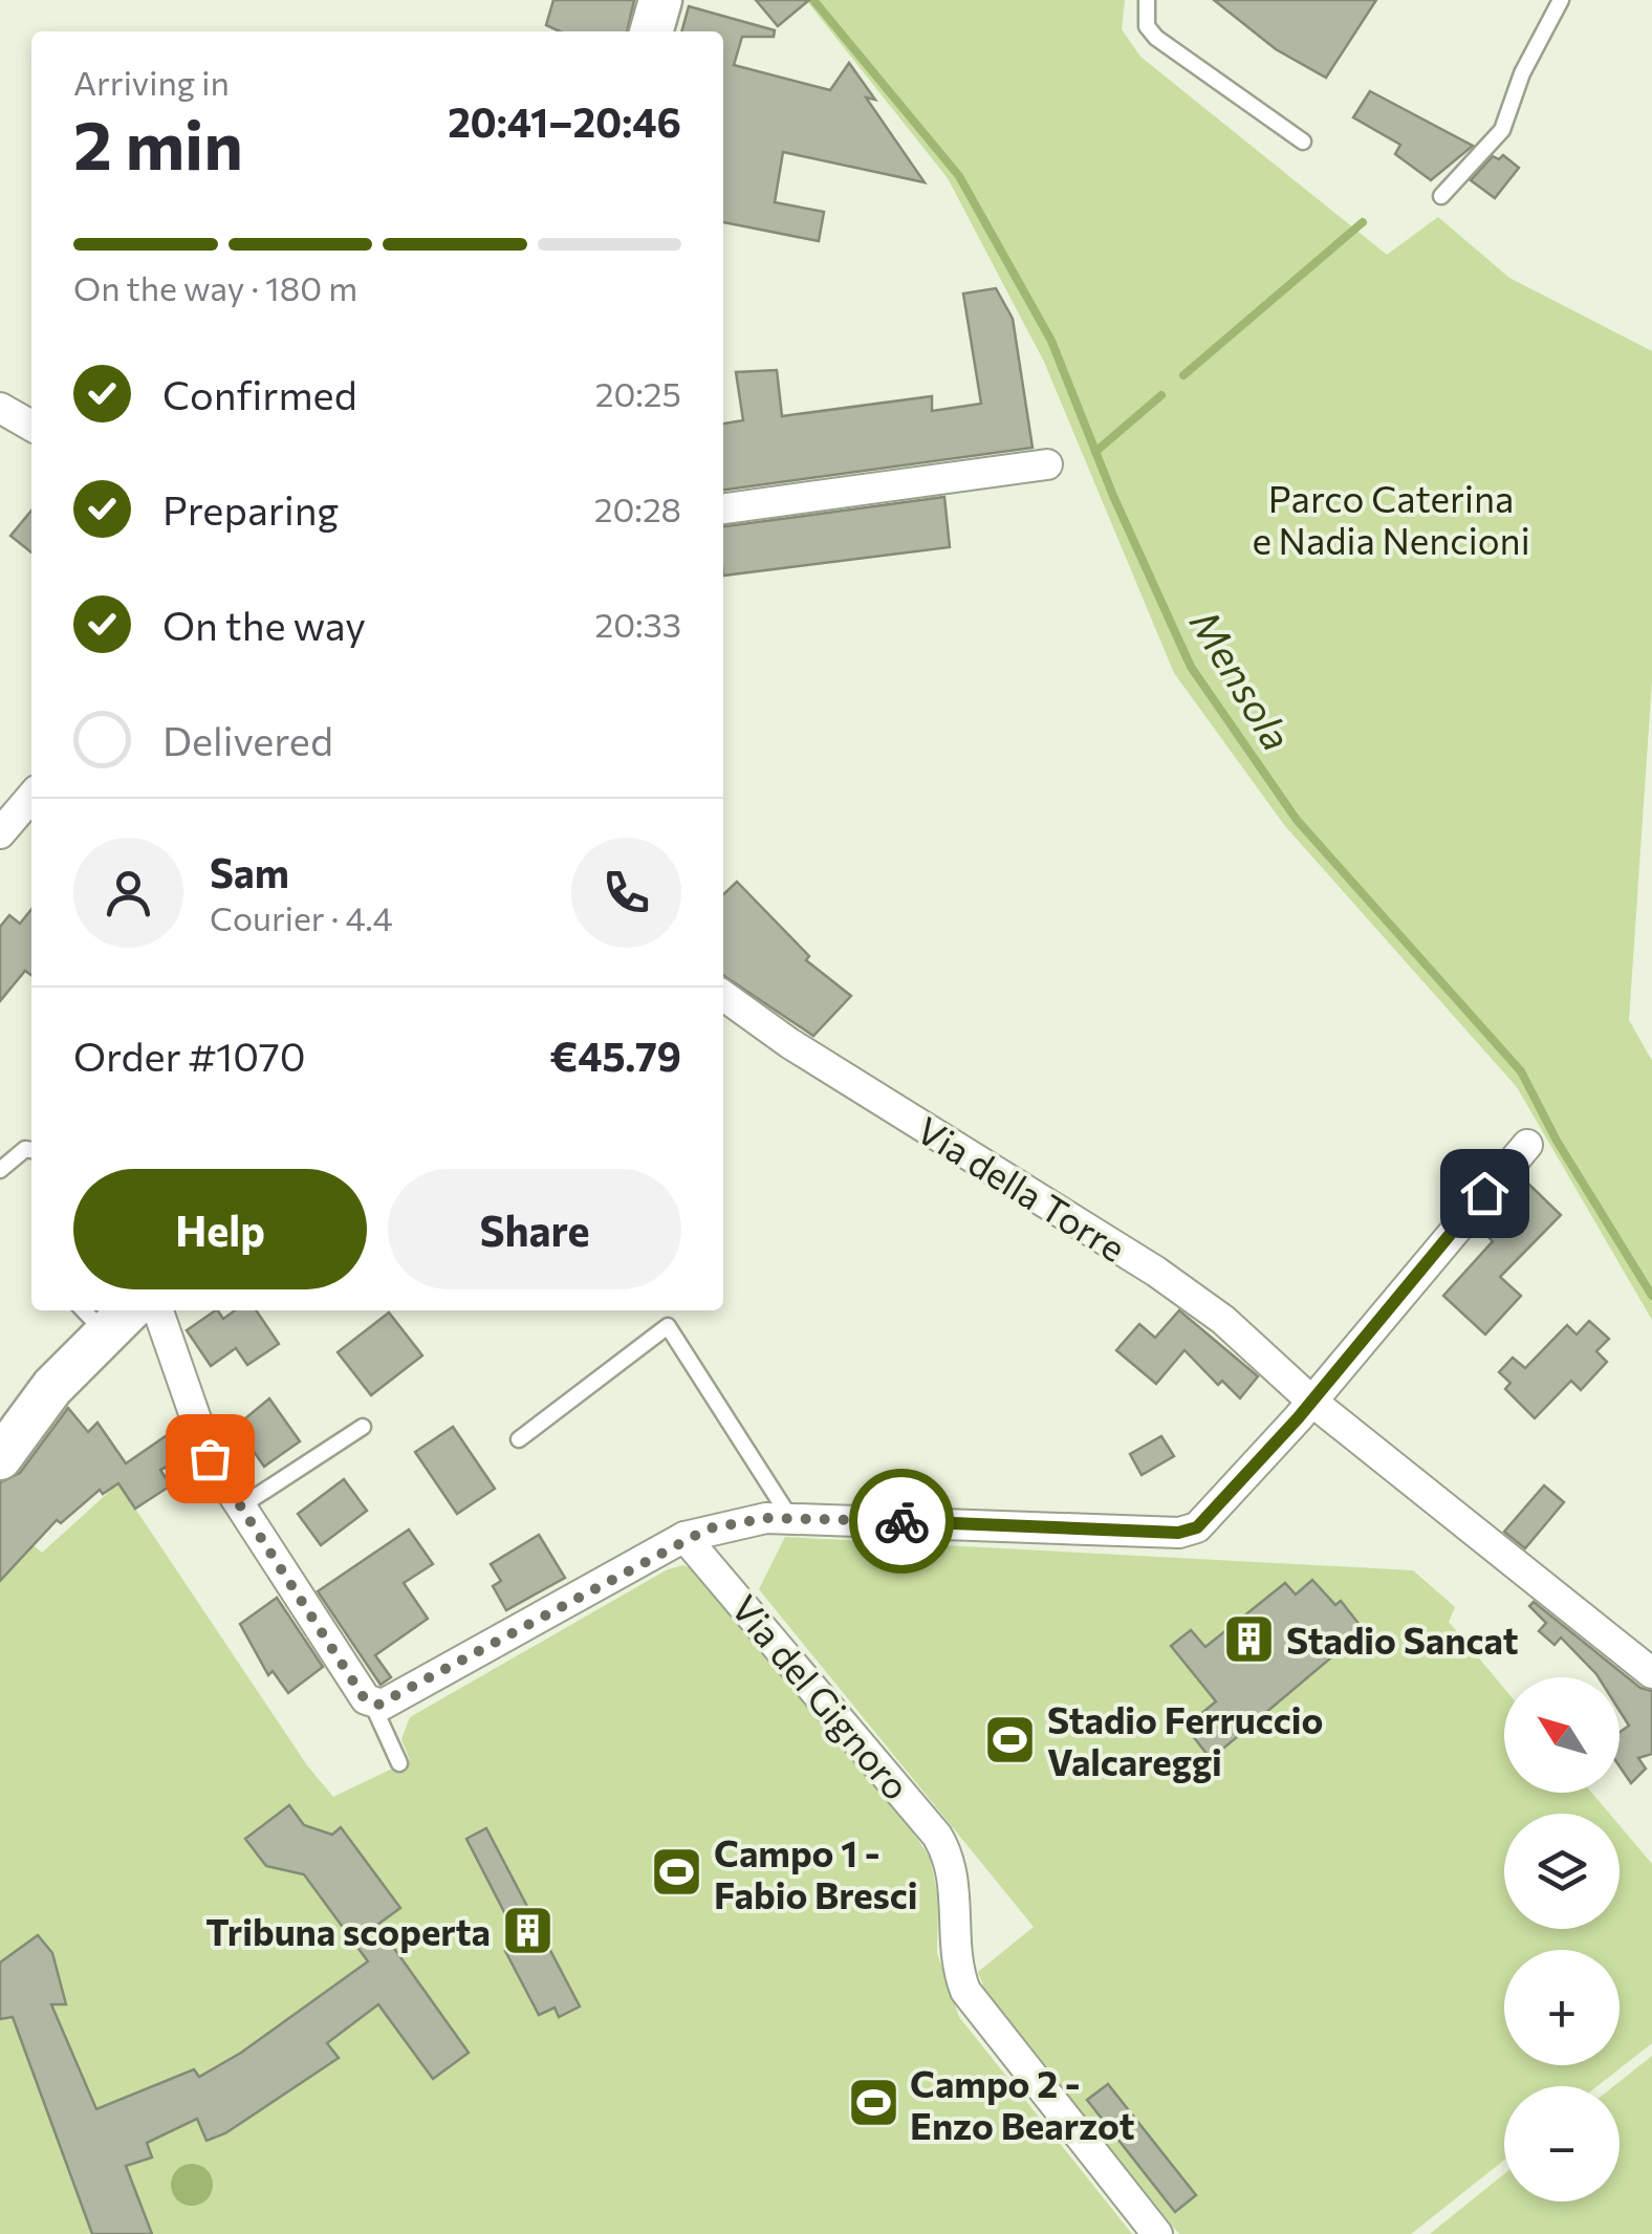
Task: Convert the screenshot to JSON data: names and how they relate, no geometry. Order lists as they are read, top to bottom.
{
  "streets": {
    "street": ["Via della Torre", "Via del Gignoro"]
  },
  "water": ["Mensola"],
  "parks": ["Parco Caterina e Nadia Nencioni"],
  "places": {
    "building": ["Stadio Sancat", "Tribuna scoperta"],
    "sports": ["Stadio Ferruccio Valcareggi", "Campo 1 - Fabio Bresci", "Campo 2 - Enzo Bearzot"]
  },
  "north": "top left",
  "page": {
    "heading": ["2 min", "Arriving in", "20:41–20:46"],
    "panel": [
      "Sam",
      "Courier · 4.4",
      "Order #1070",
      "€45.79"
    ],
    "bar": "On the way · 180 m",
    "list": [
      ["Confirmed", "20:25"],
      ["Preparing", "20:28"],
      ["On the way", "20:33"],
      "Delivered"
    ],
    "buttons": ["Help", "Share"],
    "map_buttons": ["+", "−"]
  }
}
